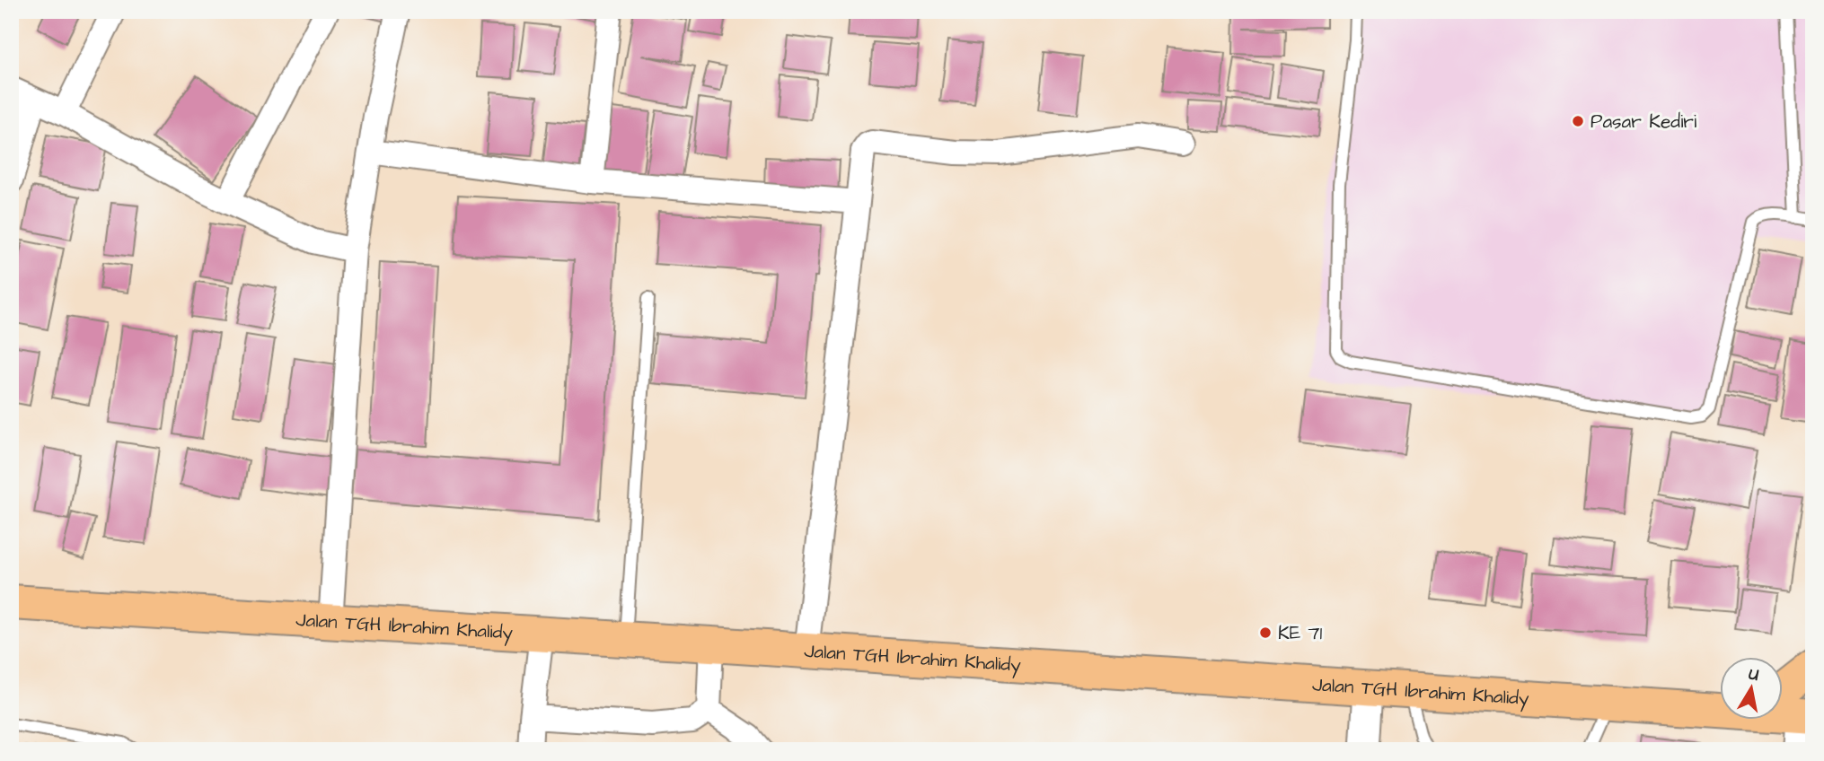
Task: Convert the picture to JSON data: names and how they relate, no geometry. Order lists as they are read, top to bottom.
{
  "streets": {
    "main road": ["Jalan TGH Ibrahim Khalidy"]
  },
  "places": ["Pasar Kediri", "KE 71"],
  "north": "top"
}
